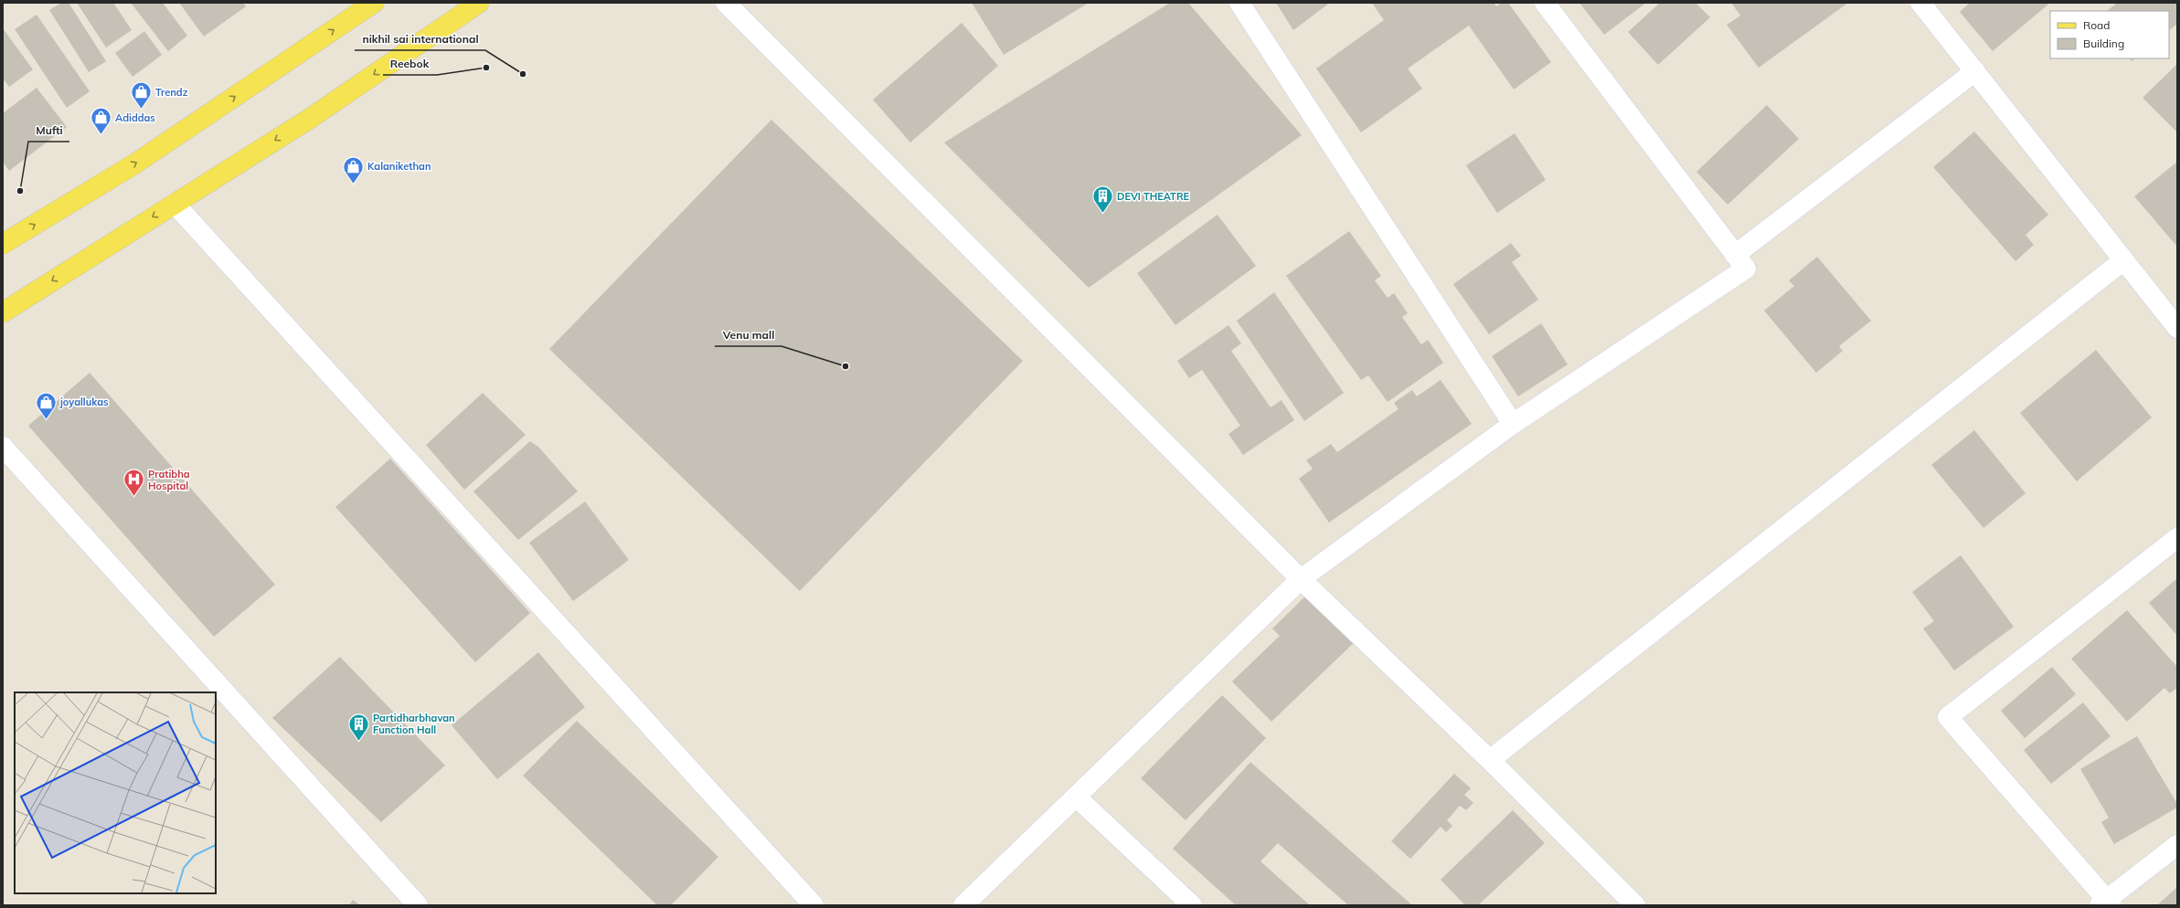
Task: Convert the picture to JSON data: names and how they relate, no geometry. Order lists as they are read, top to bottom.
{
  "places": {
    "other": [
      "Reebok",
      "nikhil sai international",
      "Mufti",
      "Venu mall"
    ],
    "shop": [
      "Trendz",
      "Adiddas",
      "Kalanikethan",
      "joyallukas"
    ],
    "building": ["DEVI THEATRE", "Partidharbhavan Function Hall"],
    "hospital": ["Pratibha Hospital"]
  },
  "legend": ["Road", "Building"]
}
